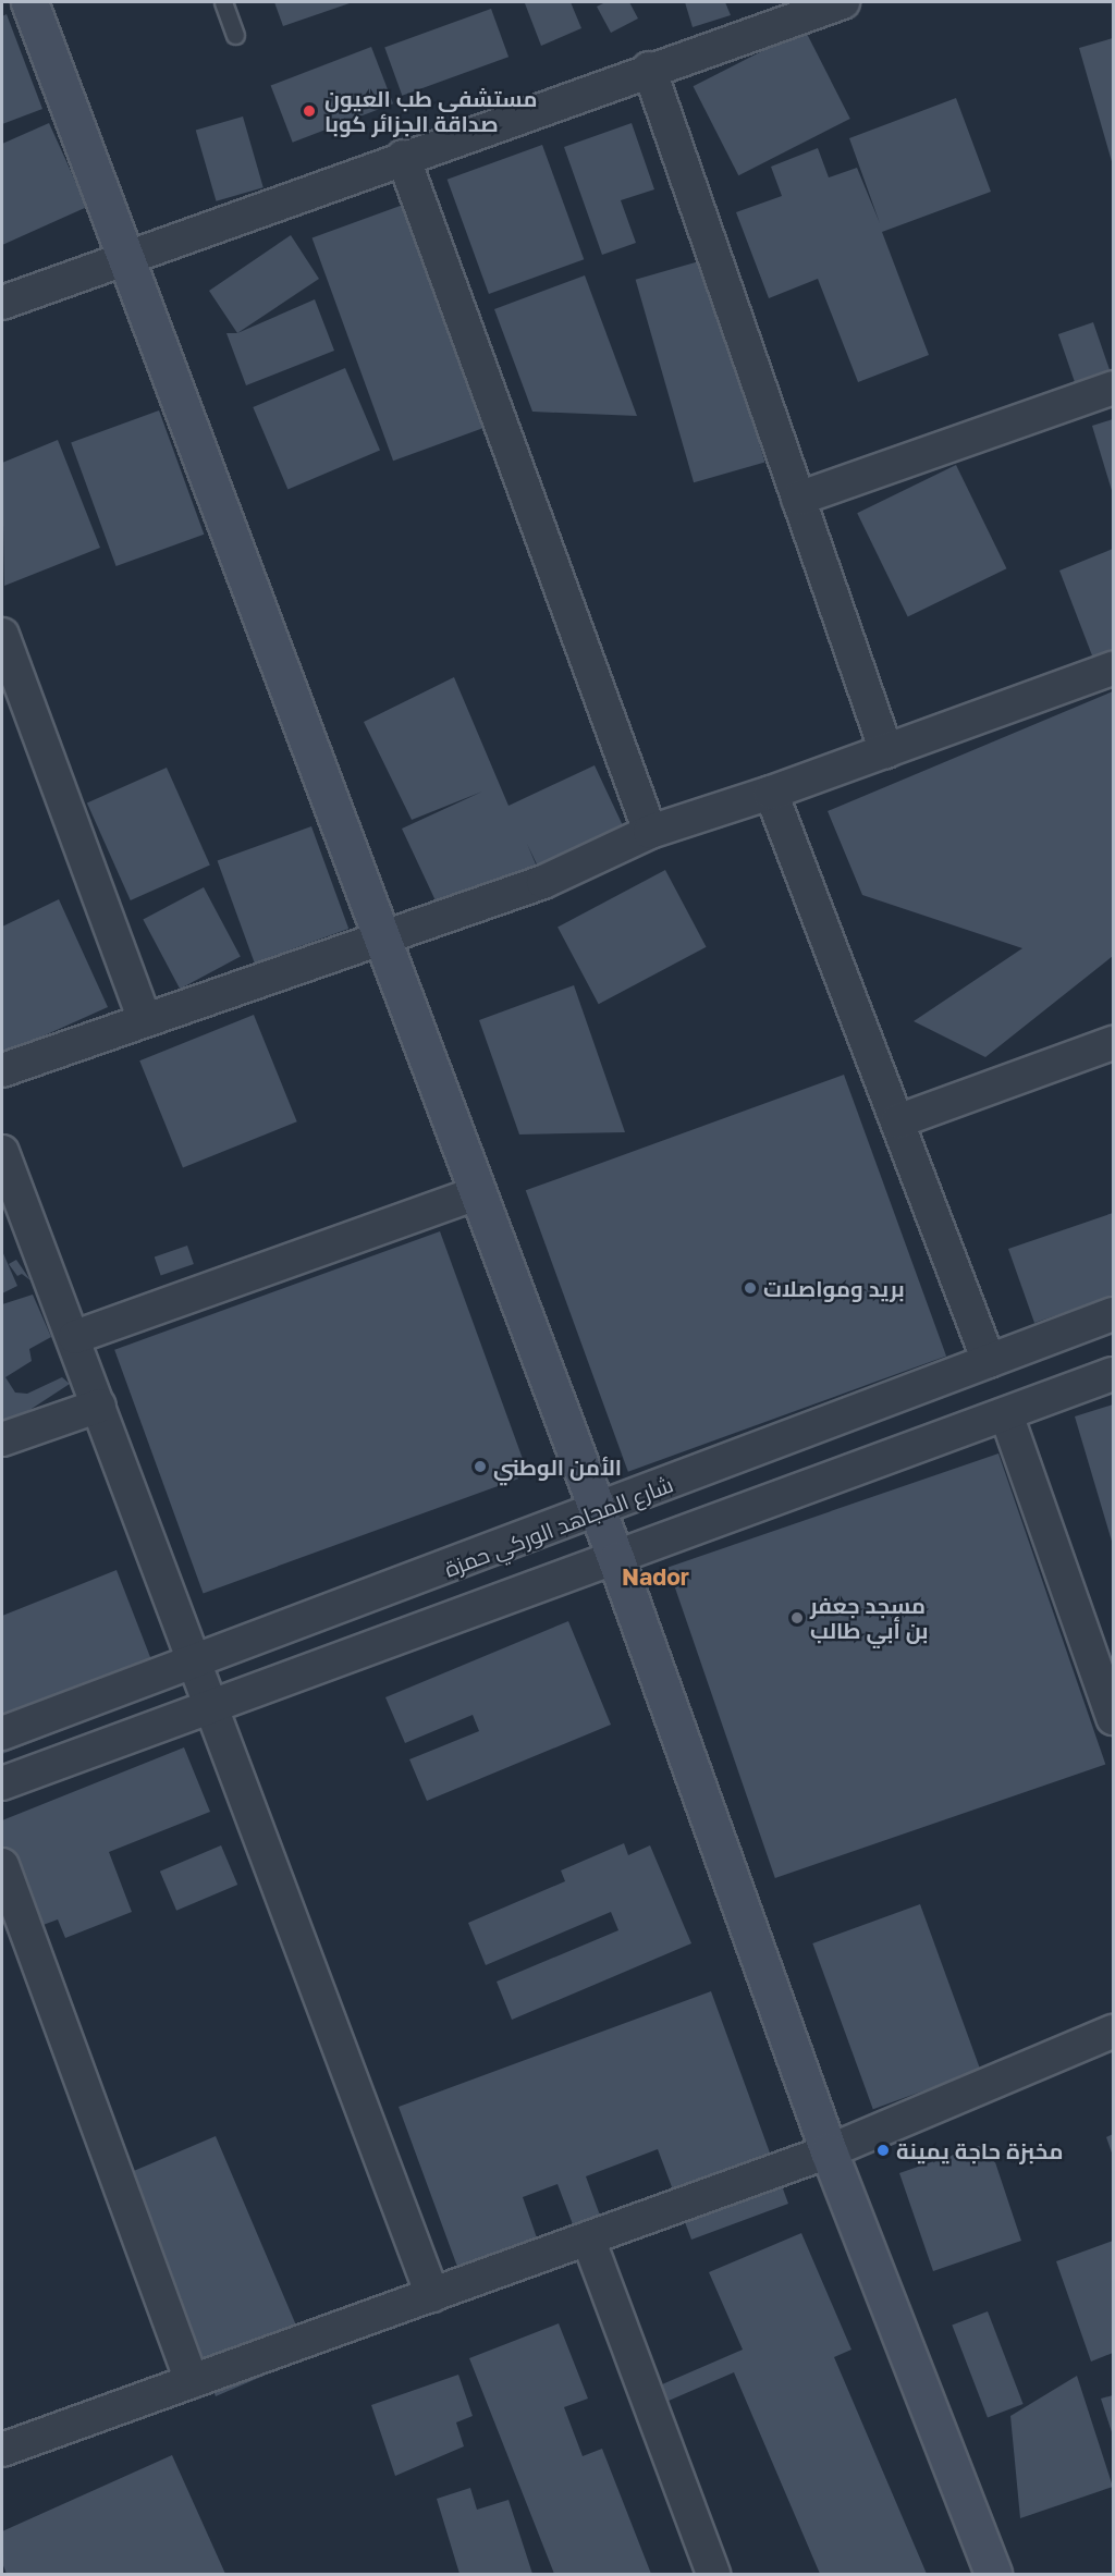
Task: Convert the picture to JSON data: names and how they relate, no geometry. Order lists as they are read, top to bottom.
{
  "streets": {
    "street": ["شارع المجاهد الوركي حمزة"]
  },
  "districts": ["Nador"],
  "places": [
    "مستشفى طب العيون صداقة الجزائر كوبا",
    "بريد ومواصلات",
    "الأمن الوطني",
    "مسجد جعفر بن أبي طالب",
    "مخبزة حاجة يمينة"
  ]
}
